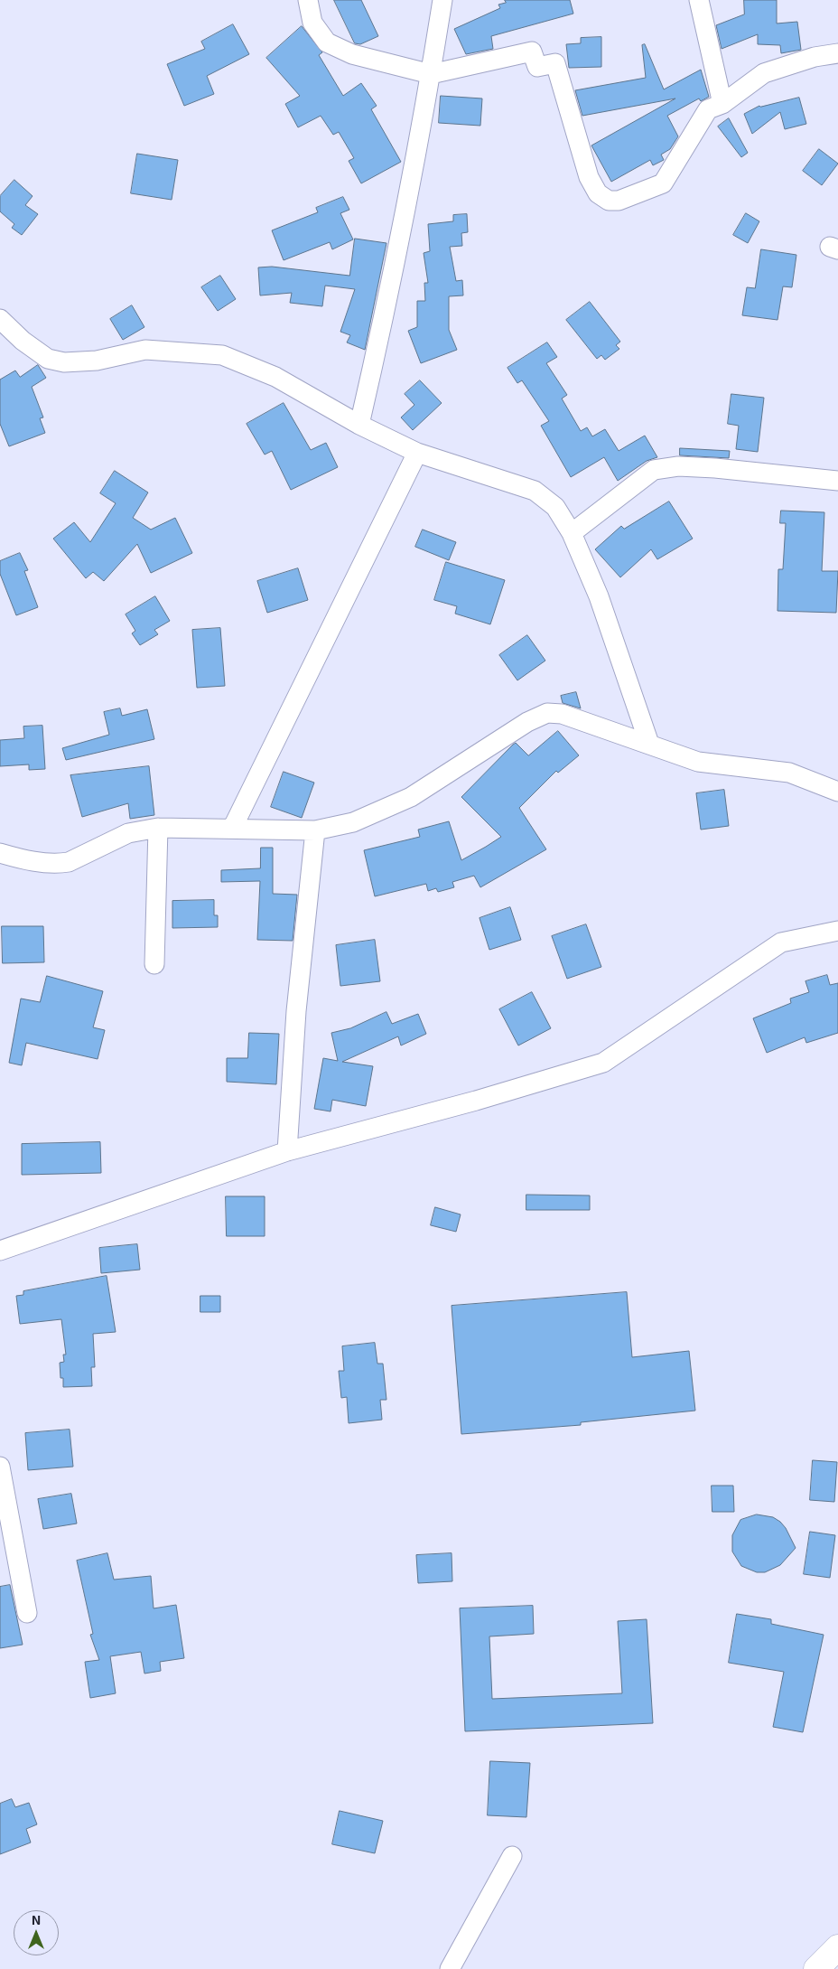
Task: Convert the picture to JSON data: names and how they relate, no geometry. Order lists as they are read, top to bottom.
{
  "north": "top"
}
